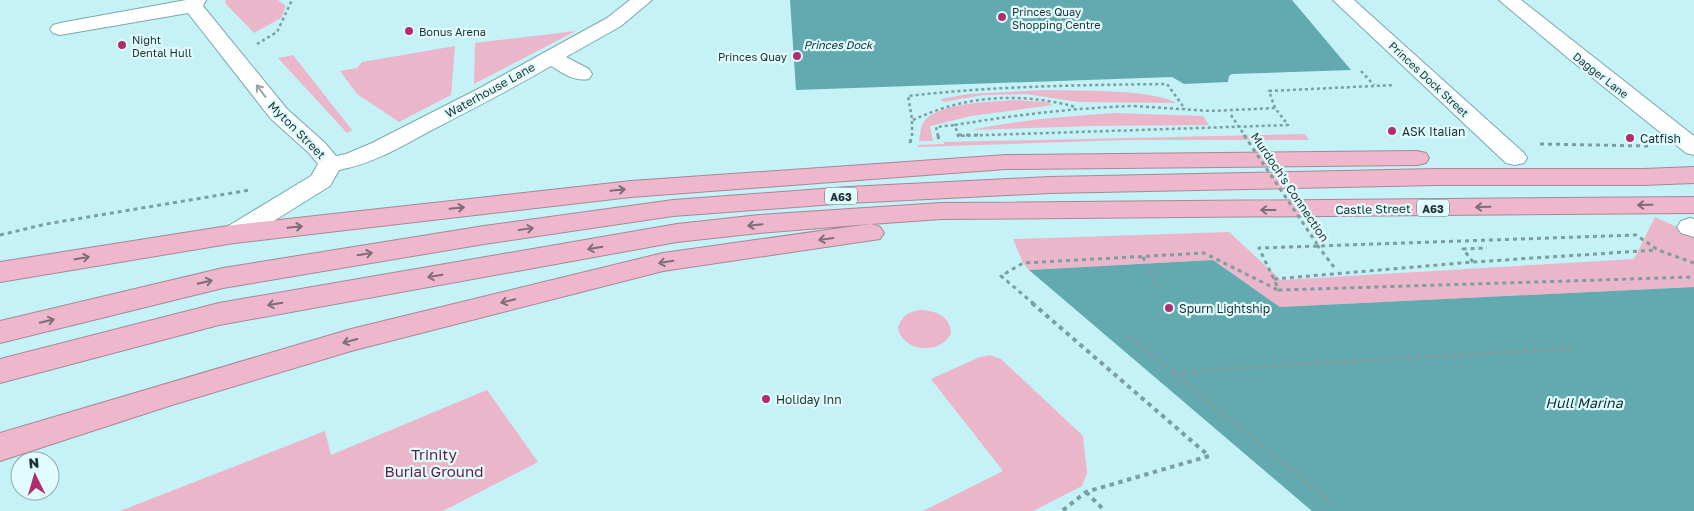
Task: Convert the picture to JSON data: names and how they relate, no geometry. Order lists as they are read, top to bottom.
{
  "streets": {
    "highway": ["A63", "Castle Street"],
    "street": [
      "Dagger Lane",
      "Princes Dock Street",
      "Waterhouse Lane",
      "Myton Street"
    ],
    "path": ["Murdoch's Connection"]
  },
  "crossings": [
    ["Princes Dock Street", "A63"],
    ["Waterhouse Lane", "Myton Street"],
    ["Myton Street", "A63"],
    ["A63", "Castle Street"]
  ],
  "one_way": ["Myton Street"],
  "water": ["Princes Dock", "Hull Marina"],
  "parks": ["Trinity Burial Ground"],
  "places": [
    "Princes Quay Shopping Centre",
    "Bonus Arena",
    "Night Dental Hull",
    "Princes Quay",
    "ASK Italian",
    "Catfish",
    "Spurn Lightship",
    "Holiday Inn"
  ],
  "north": "top"
}
